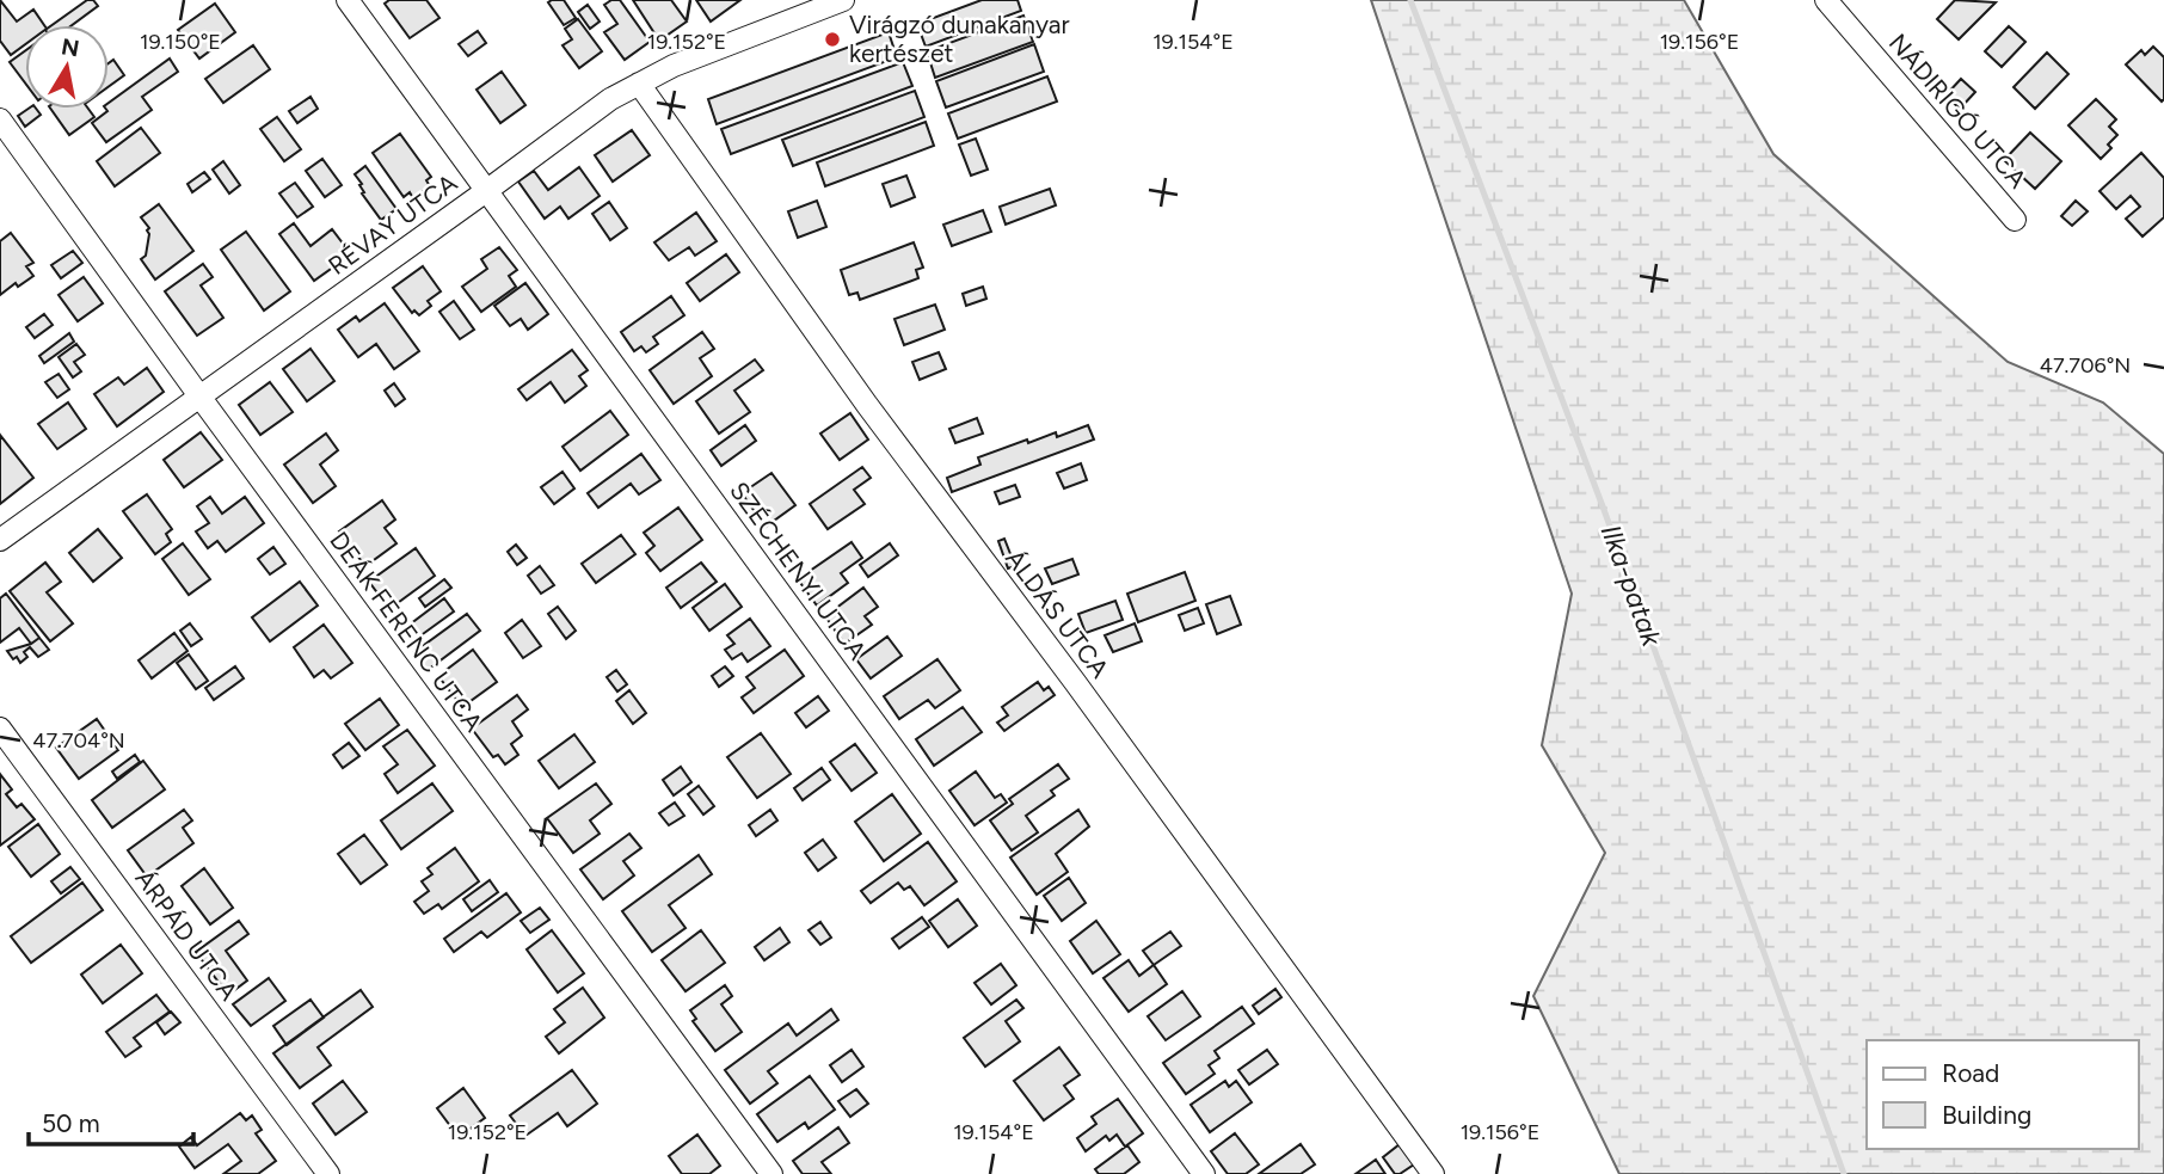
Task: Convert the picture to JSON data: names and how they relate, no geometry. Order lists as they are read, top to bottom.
{
  "streets": {
    "street": [
      "NÁDIRIGÓ UTCA",
      "RÉVAY UTCA",
      "SZÉCHENYI UTCA",
      "ÁLDÁS UTCA",
      "DEÁK FERENC UTCA",
      "ÁRPÁD UTCA"
    ]
  },
  "crossings": [
    ["RÉVAY UTCA", "SZÉCHENYI UTCA"],
    ["RÉVAY UTCA", "ÁLDÁS UTCA"],
    ["RÉVAY UTCA", "DEÁK FERENC UTCA"]
  ],
  "water": ["Ilka-patak"],
  "places": ["Virágzó dunakanyar kertészet"],
  "legend": ["Road", "Building"],
  "scale_bar": "50 m",
  "north": "top",
  "coordinates": [
    "19.150°E",
    "19.152°E",
    "19.154°E",
    "19.156°E",
    "47.706°N",
    "47.704°N"
  ]
}
